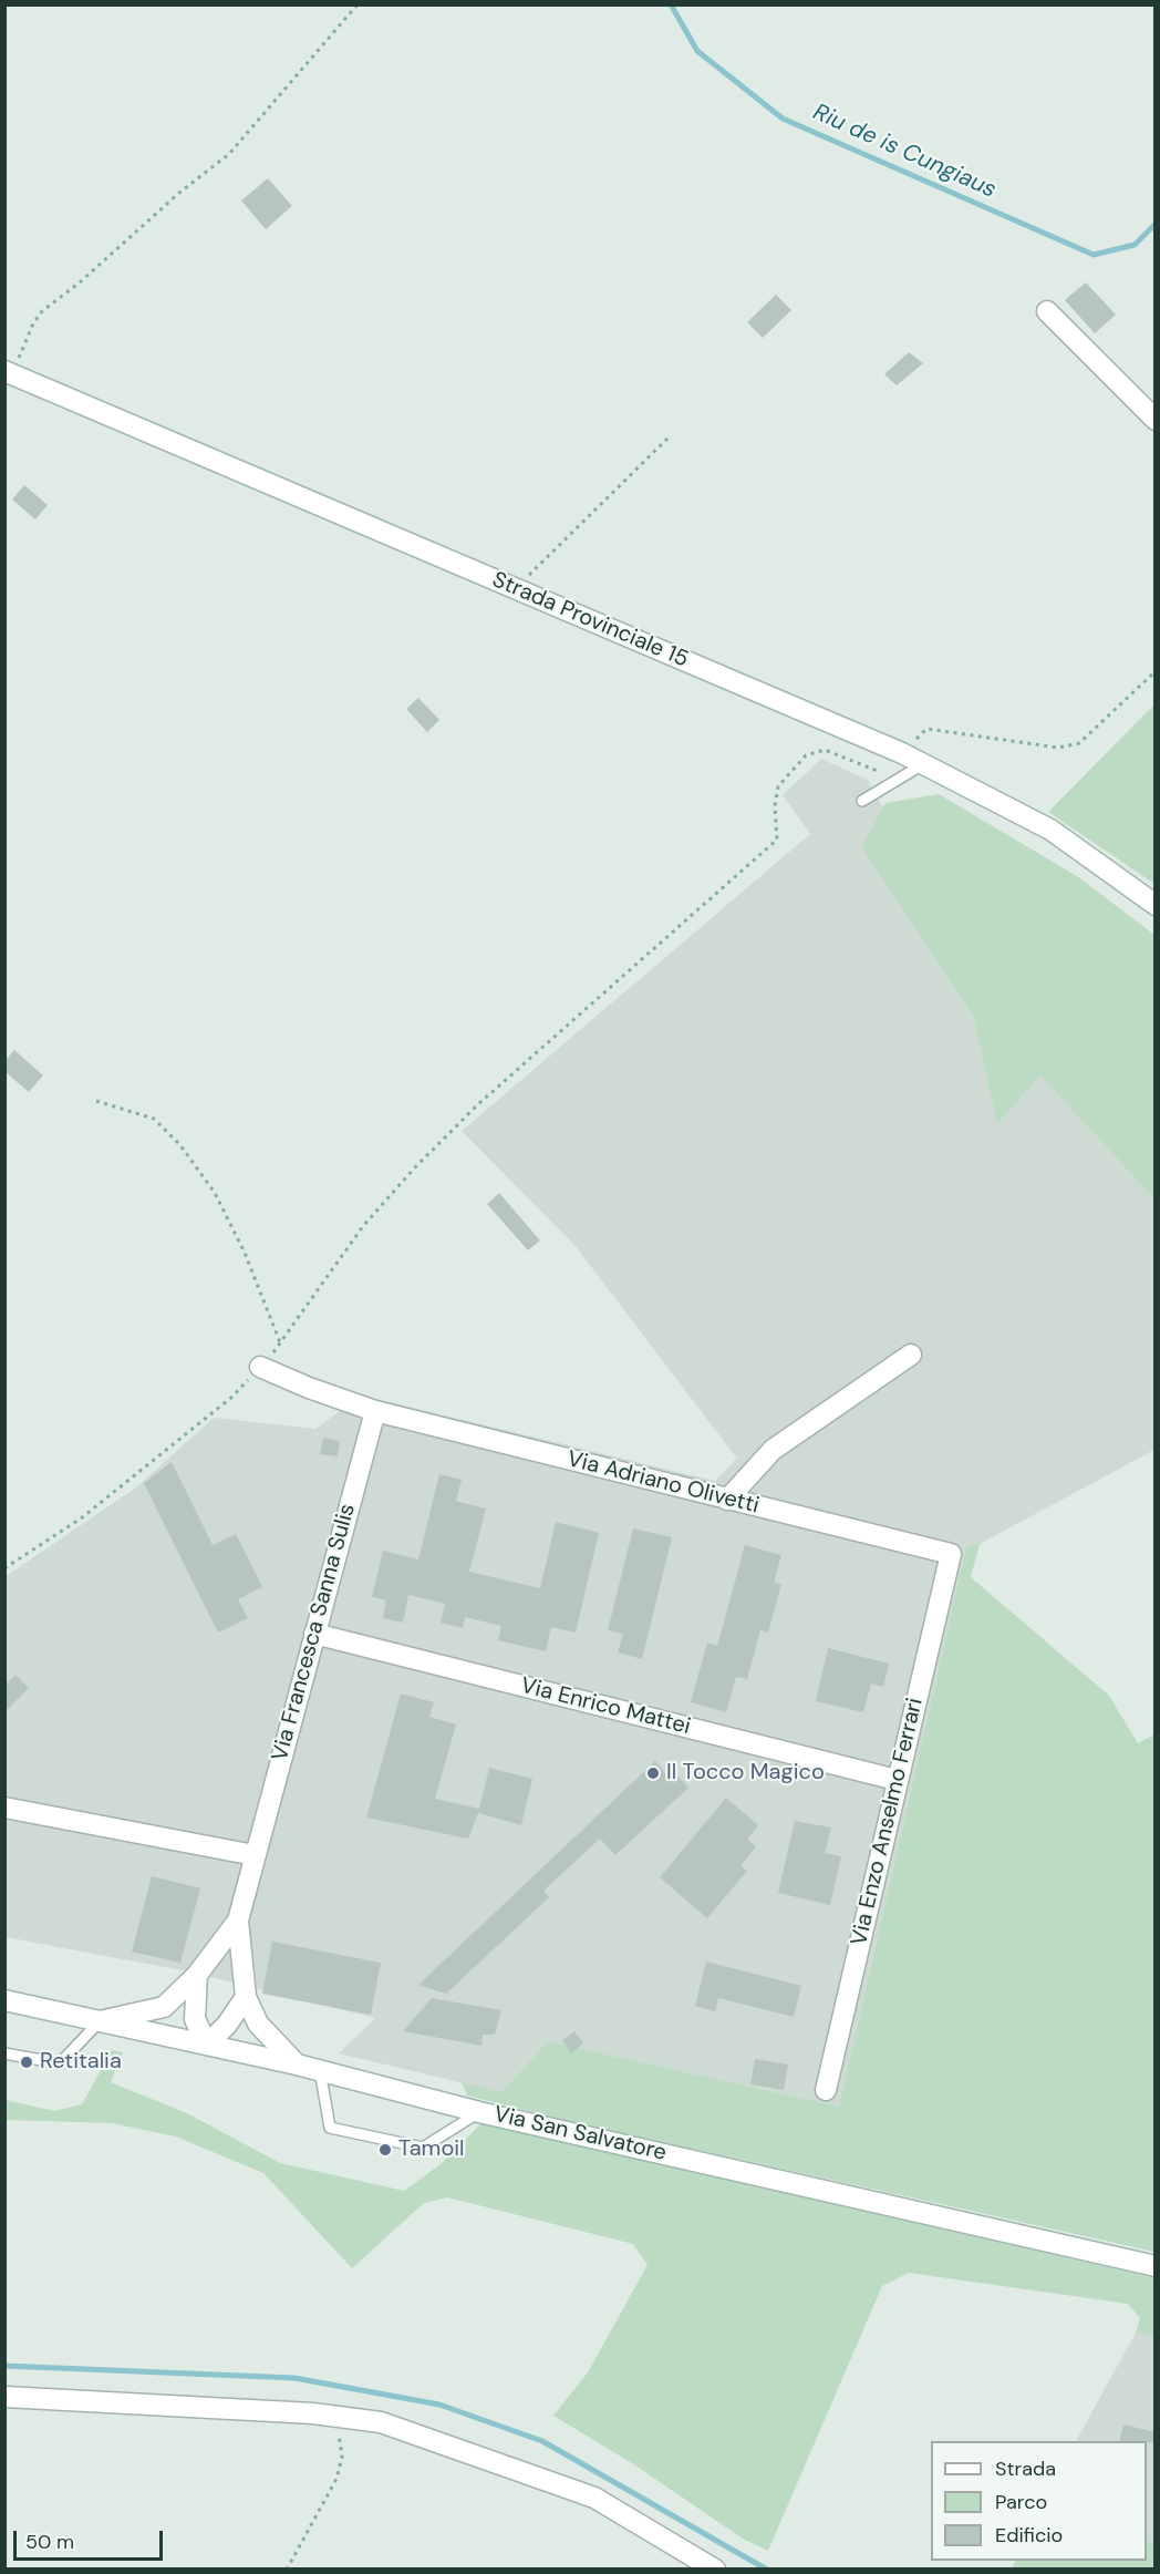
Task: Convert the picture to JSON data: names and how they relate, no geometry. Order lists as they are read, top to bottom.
{
  "streets": {
    "street": [
      "Strada Provinciale 15",
      "Via Adriano Olivetti",
      "Via Francesca Sanna Sulis",
      "Via Enrico Mattei",
      "Via Enzo Anselmo Ferrari",
      "Via San Salvatore"
    ]
  },
  "crossings": [
    ["Via Adriano Olivetti", "Via Francesca Sanna Sulis"],
    ["Via Adriano Olivetti", "Via Enzo Anselmo Ferrari"],
    ["Via Francesca Sanna Sulis", "Via Enrico Mattei"],
    ["Via Francesca Sanna Sulis", "Via San Salvatore"],
    ["Via Enrico Mattei", "Via Enzo Anselmo Ferrari"]
  ],
  "water": ["Riu de is Cungiaus"],
  "places": ["Il Tocco Magico", "Retitalia", "Tamoil"],
  "legend": ["Strada", "Parco", "Edificio"],
  "scale_bar": "50 m"
}
